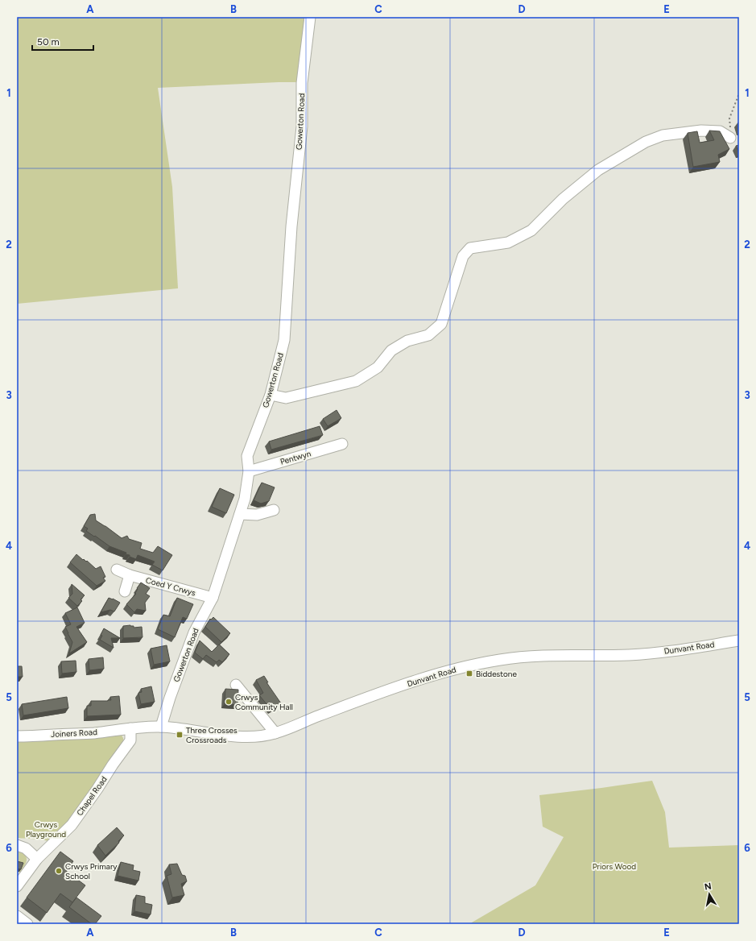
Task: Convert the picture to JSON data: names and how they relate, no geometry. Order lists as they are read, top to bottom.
{
  "streets": {
    "street": [
      "Gowerton Road",
      "Pentwyn",
      "Coed Y Crwys",
      "Dunvant Road",
      "Joiners Road",
      "Chapel Road"
    ]
  },
  "crossings": [
    ["Gowerton Road", "Pentwyn"],
    ["Gowerton Road", "Coed Y Crwys"],
    ["Gowerton Road", "Dunvant Road"],
    ["Dunvant Road", "Joiners Road"],
    ["Dunvant Road", "Chapel Road"],
    ["Joiners Road", "Chapel Road"]
  ],
  "parks": ["Crwys Playground", "Priors Wood"],
  "places": {
    "transit": ["Biddestone", "Three Crosses Crossroads"],
    "other": ["Crwys Community Hall", "Crwys Primary School"]
  },
  "scale_bar": "50 m",
  "north": "top",
  "grid": {
    "columns": [
      "A",
      "B",
      "C",
      "D",
      "E"
    ],
    "rows": [
      "1",
      "2",
      "3",
      "4",
      "5",
      "6"
    ]
  }
}
